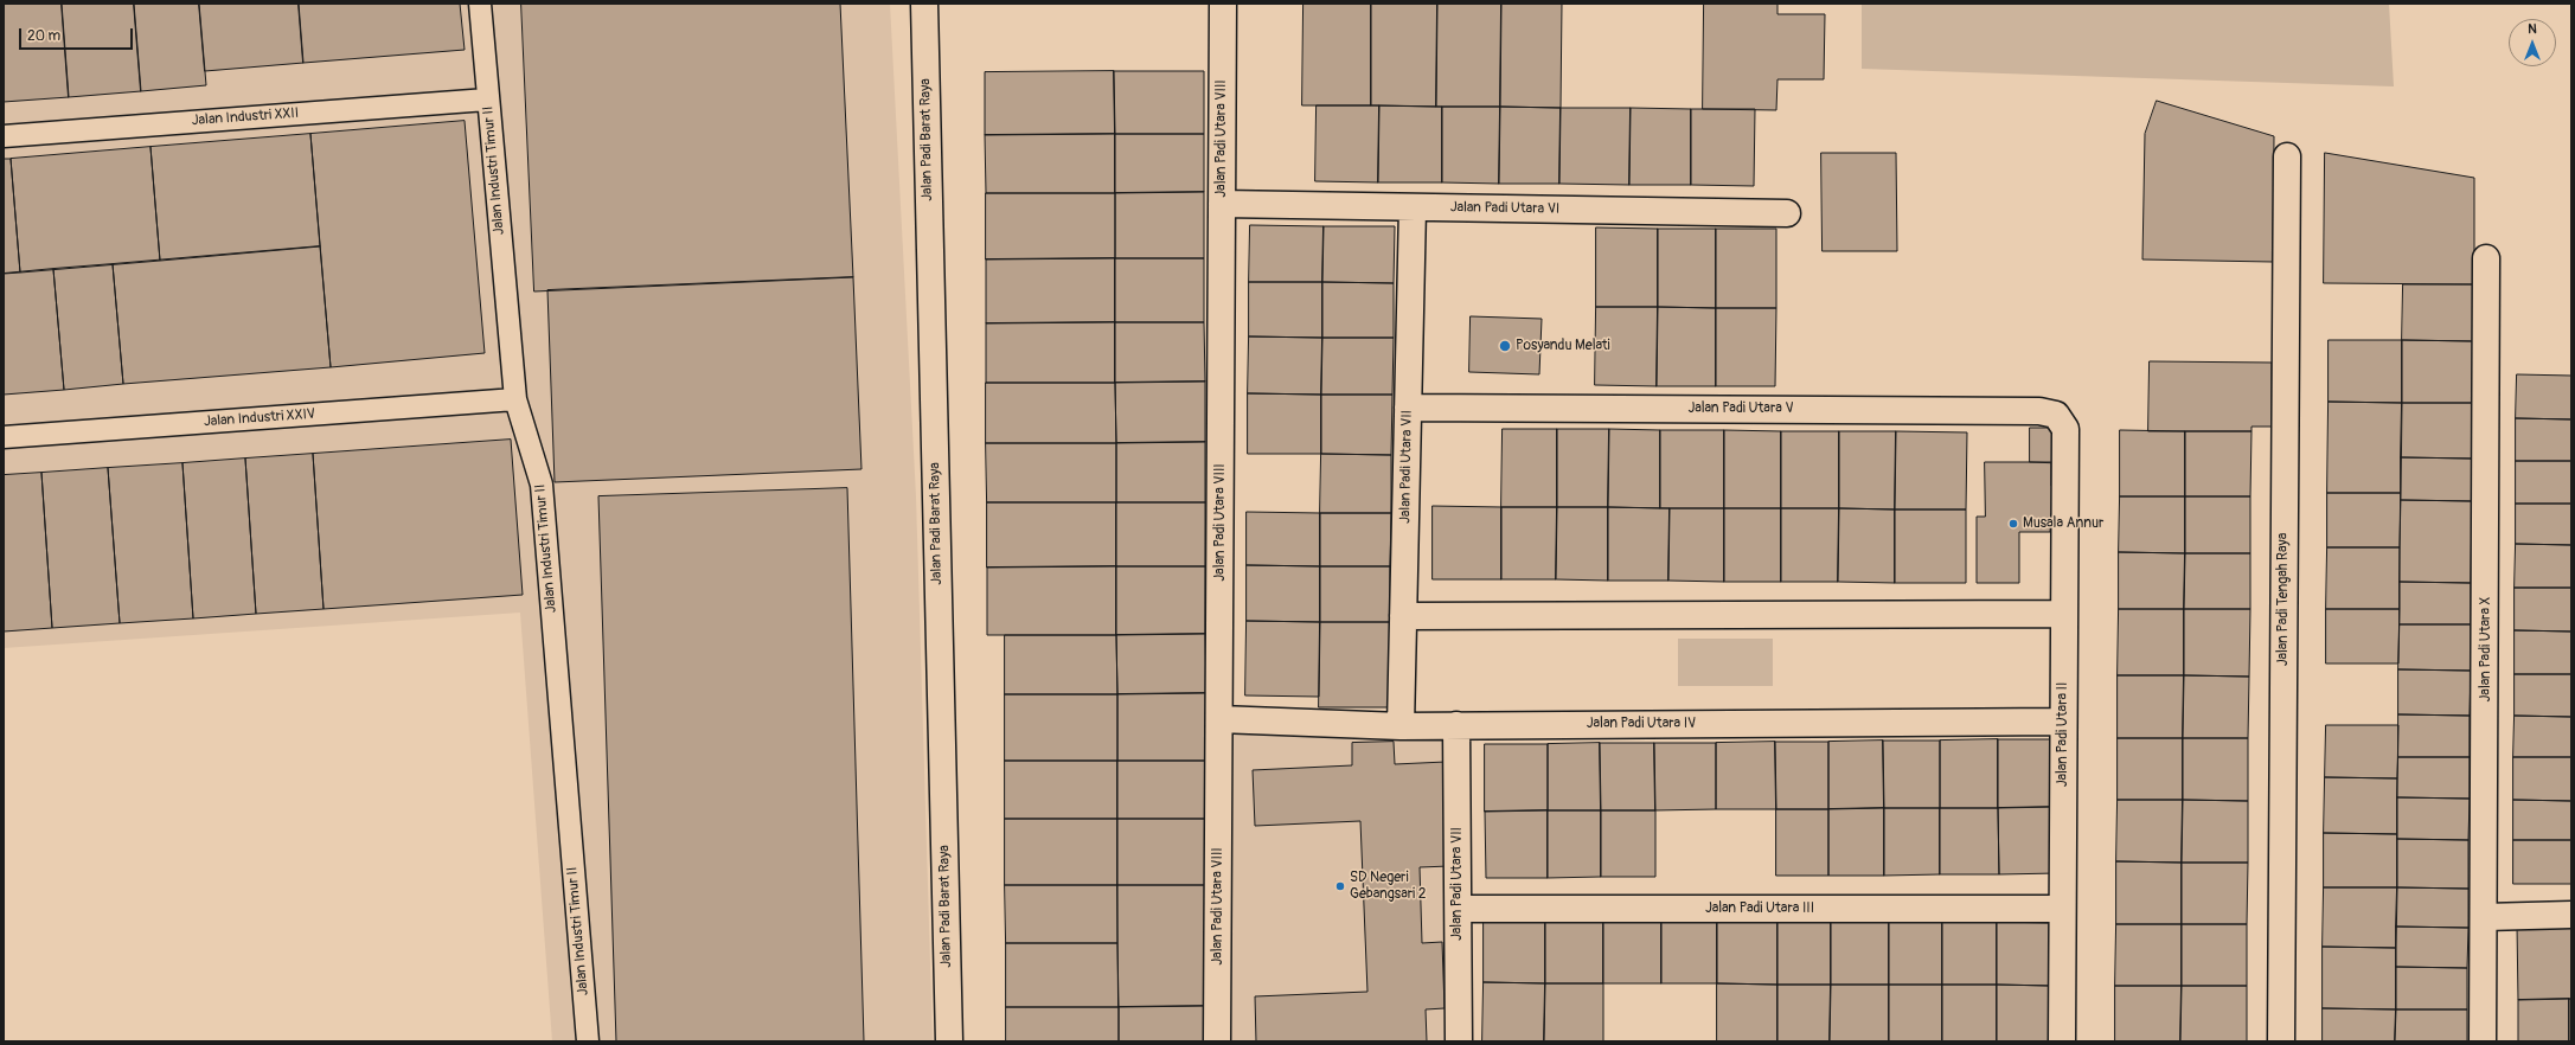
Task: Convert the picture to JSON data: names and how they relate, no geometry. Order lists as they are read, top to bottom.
{
  "streets": {
    "street": [
      "Jalan Padi Utara VIII",
      "Jalan Padi Barat Raya",
      "Jalan Padi Utara VI",
      "Jalan Padi Utara V",
      "Jalan Padi Utara VII",
      "Jalan Padi Tengah Raya",
      "Jalan Padi Utara X",
      "Jalan Padi Utara IV",
      "Jalan Padi Utara II",
      "Jalan Padi Utara III"
    ],
    "lane": ["Jalan Industri XXII", "Jalan Industri Timur II", "Jalan Industri XXIV"]
  },
  "crossings": [
    ["Jalan Industri XXII", "Jalan Industri Timur II"],
    ["Jalan Padi Utara VIII", "Jalan Padi Utara VI"],
    ["Jalan Padi Utara VIII", "Jalan Padi Utara IV"],
    ["Jalan Industri Timur II", "Jalan Industri XXIV"],
    ["Jalan Padi Utara VI", "Jalan Padi Utara VII"],
    ["Jalan Padi Utara V", "Jalan Padi Utara VII"],
    ["Jalan Padi Utara V", "Jalan Padi Utara II"],
    ["Jalan Padi Utara VII", "Jalan Padi Utara IV"],
    ["Jalan Padi Utara VII", "Jalan Padi Utara III"],
    ["Jalan Padi Utara IV", "Jalan Padi Utara II"],
    ["Jalan Padi Utara II", "Jalan Padi Utara III"]
  ],
  "places": ["Posyandu Melati", "Musala Annur", "SD Negeri Gebangsari 2"],
  "scale_bar": "20 m",
  "north": "top"
}
